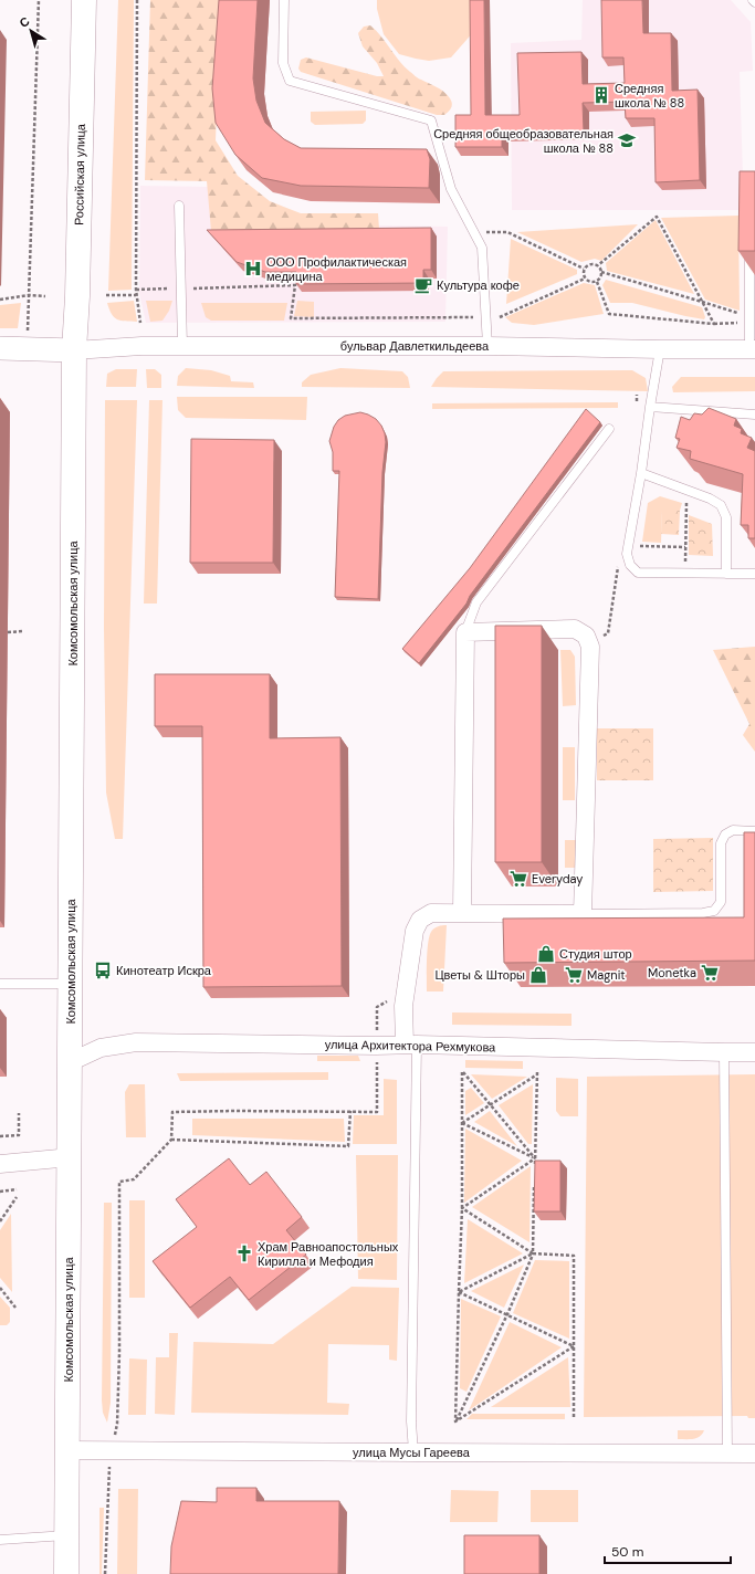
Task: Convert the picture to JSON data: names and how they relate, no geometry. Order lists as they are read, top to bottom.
{
  "streets": {
    "main road": ["Российская улица", "Комсомольская улица"],
    "street": ["бульвар Давлеткильдеева", "улица Архитектора Рехмукова", "улица Мусы Гареева"]
  },
  "crossings": [
    ["Российская улица", "бульвар Давлеткильдеева"],
    ["Российская улица", "Комсомольская улица"],
    ["бульвар Давлеткильдеева", "Комсомольская улица"],
    ["Комсомольская улица", "улица Архитектора Рехмукова"],
    ["Комсомольская улица", "улица Мусы Гареева"]
  ],
  "places": {
    "building": ["Средняя школа № 88"],
    "school or university": ["Средняя общеобразовательная школа № 88"],
    "hospital": ["ООО Профилактическая медицина"],
    "cafe": ["Культура кофе"],
    "supermarket": ["Everyday", "Monetka", "Magnit"],
    "shop": ["Студия штор", "Цветы & Шторы"],
    "bus stop": ["Кинотеатр Искра"],
    "church": ["Храм Равноапостольных Кирилла и Мефодия"]
  },
  "scale_bar": "50 m",
  "north": "top left"
}
